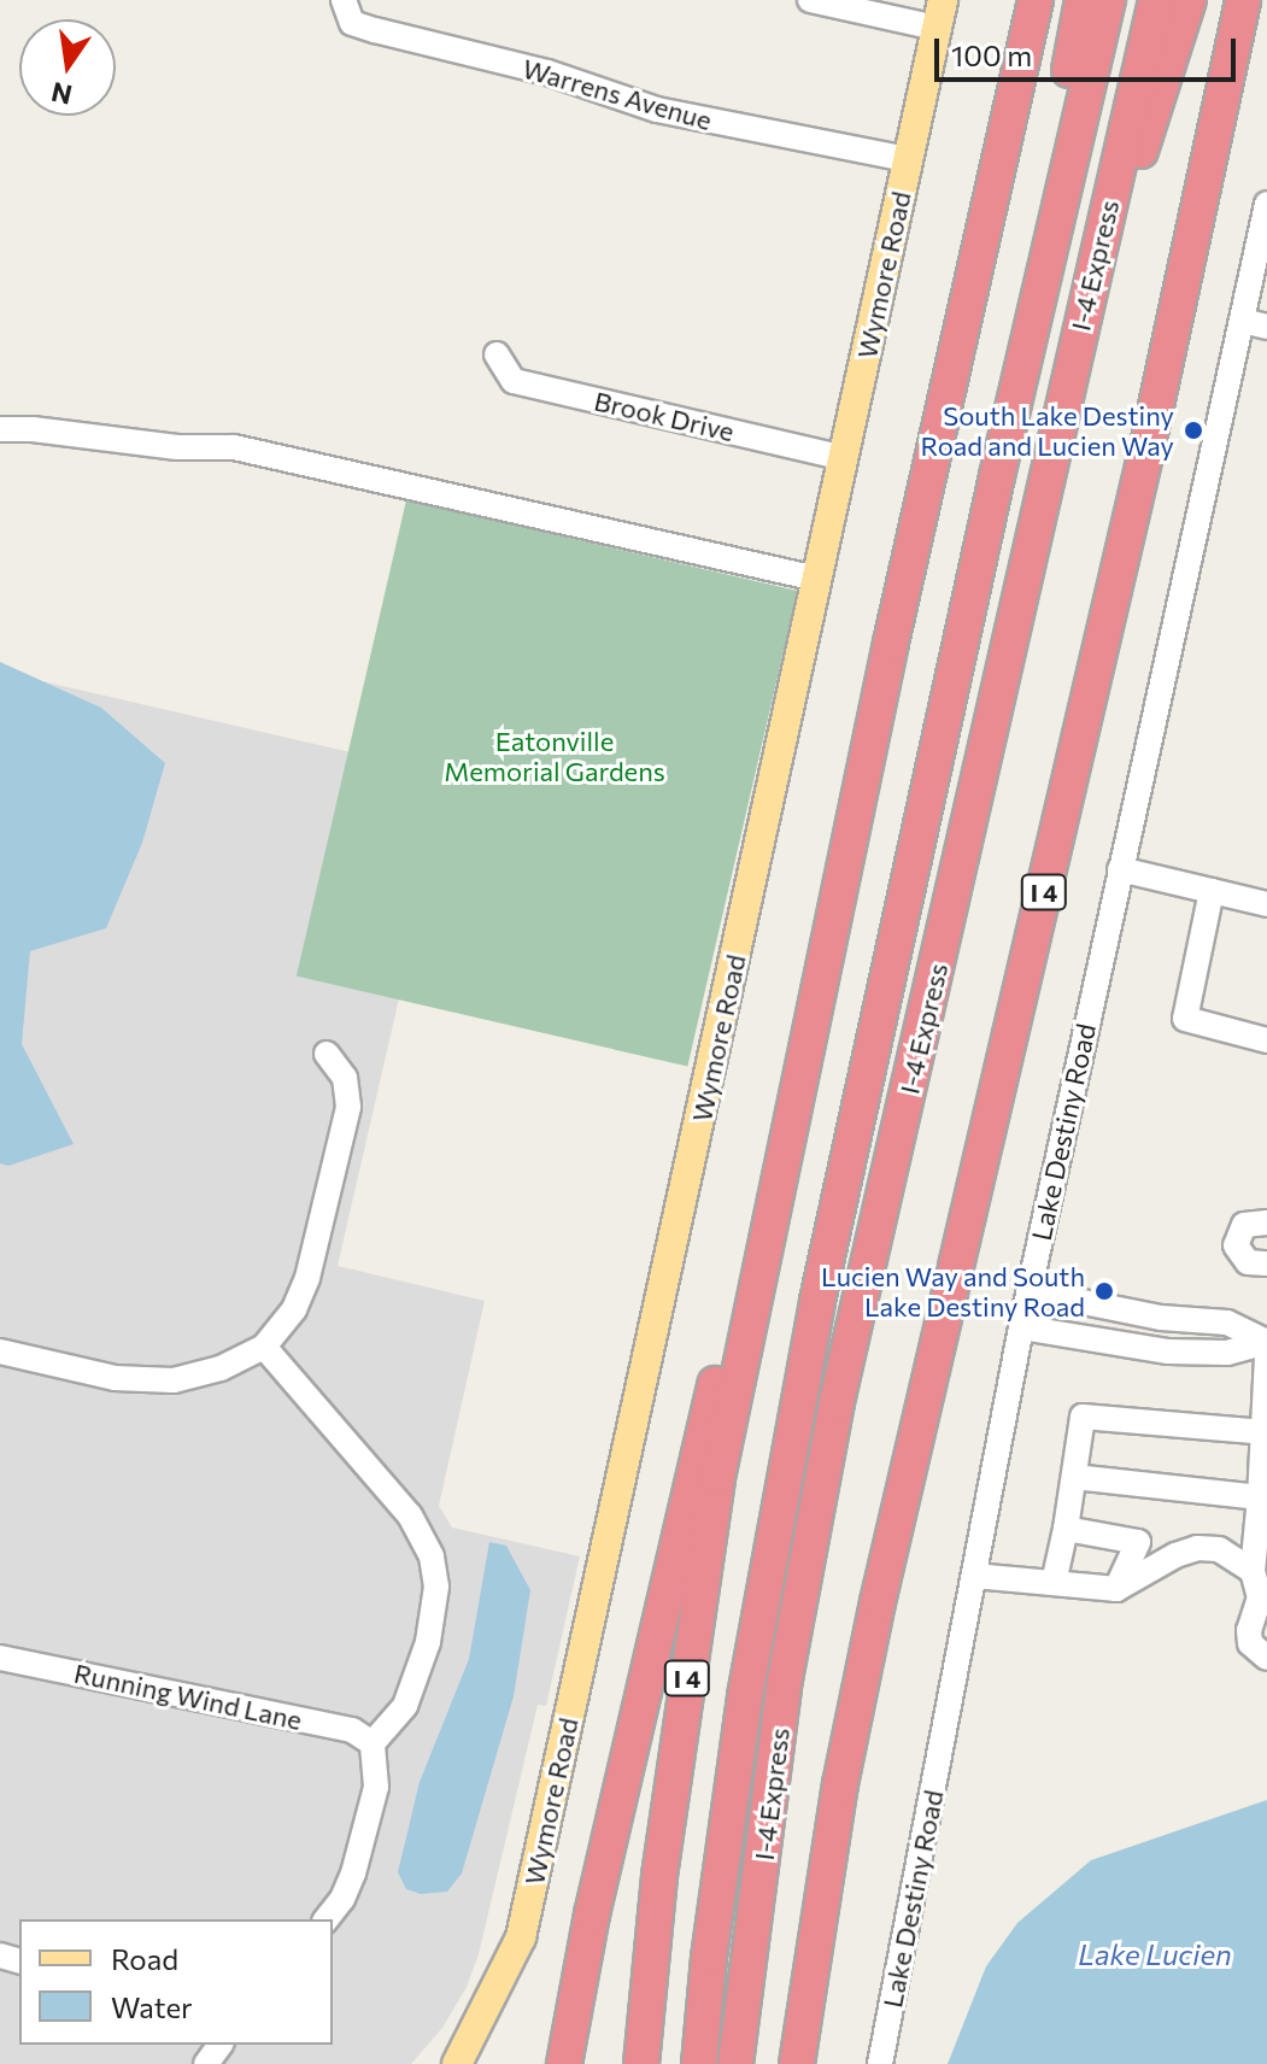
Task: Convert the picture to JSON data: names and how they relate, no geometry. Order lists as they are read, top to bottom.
{
  "streets": {
    "highway": ["I-4 Express", "I 4"],
    "main road": ["Wymore Road"],
    "street": [
      "Warrens Avenue",
      "Brook Drive",
      "Lake Destiny Road",
      "Running Wind Lane"
    ]
  },
  "crossings": [
    ["Warrens Avenue", "Wymore Road"],
    ["Wymore Road", "Brook Drive"]
  ],
  "water": ["Lake Lucien"],
  "parks": ["Eatonville Memorial Gardens"],
  "places": ["South Lake Destiny Road and Lucien Way", "Lucien Way and South Lake Destiny Road"],
  "legend": ["Road", "Water"],
  "scale_bar": "100 m",
  "north": "bottom"
}
